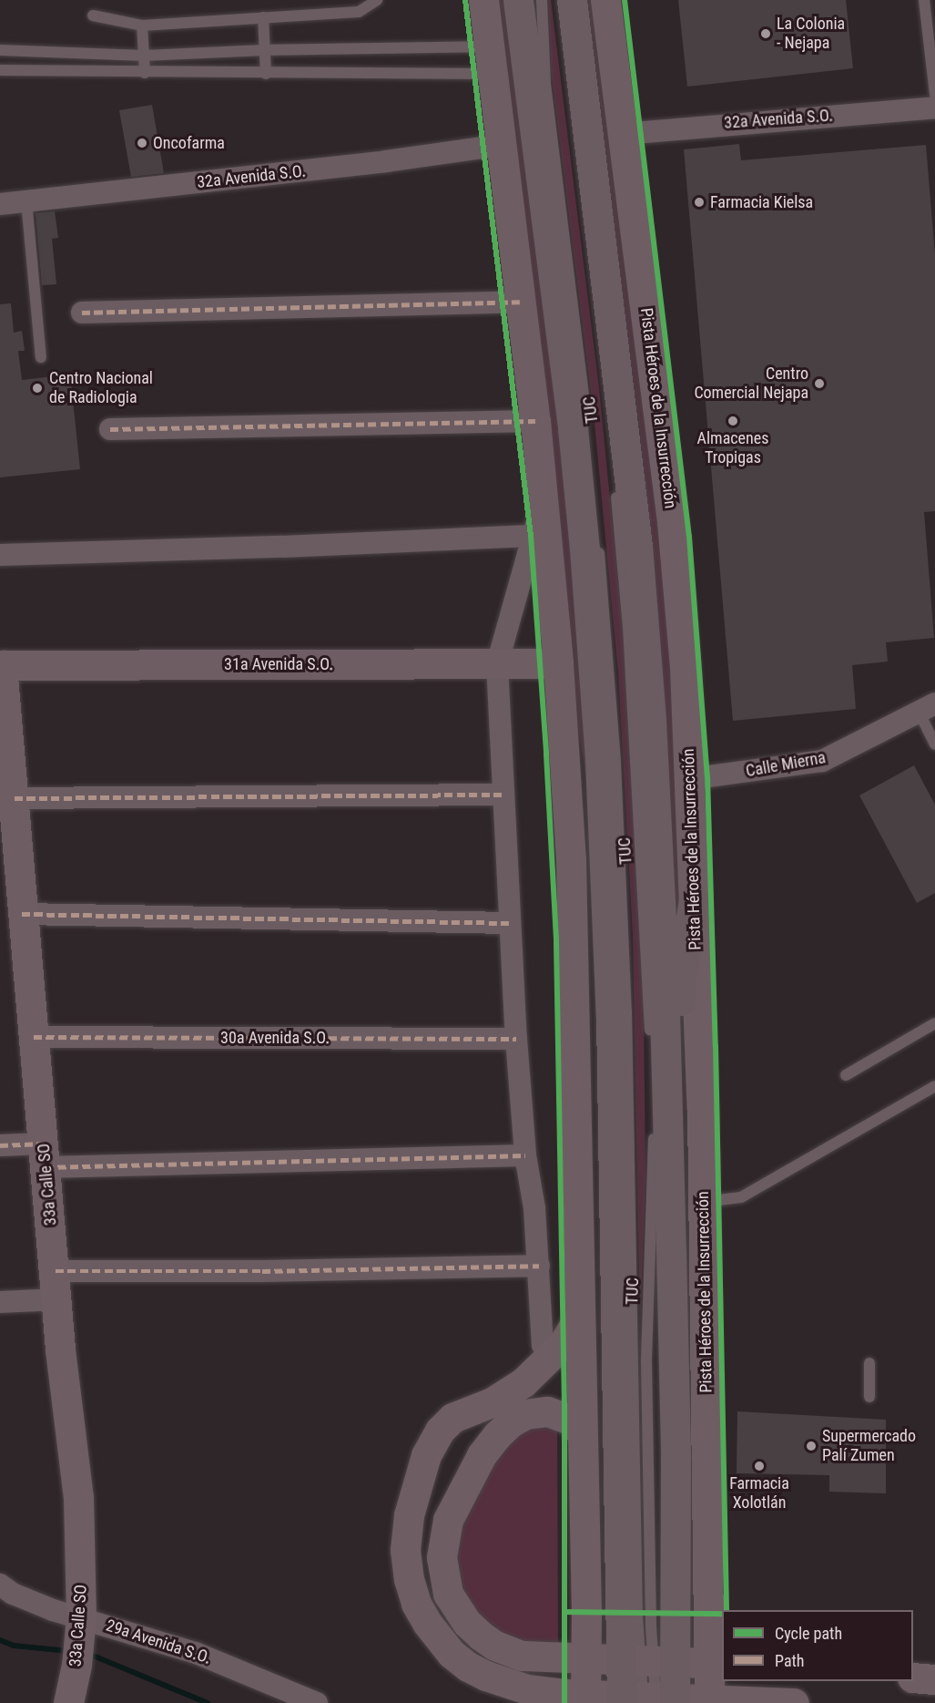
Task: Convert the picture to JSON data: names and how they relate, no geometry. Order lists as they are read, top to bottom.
{
  "streets": {
    "main road": ["Pista Héroes de la Insurrección"],
    "street": [
      "32a Avenida S.O.",
      "31a Avenida S.O.",
      "Calle Mierna",
      "30a Avenida S.O.",
      "33a Calle SO",
      "29a Avenida S.O."
    ],
    "lane": ["TUC"]
  },
  "crossings": [
    ["32a Avenida S.O.", "Pista Héroes de la Insurrección"],
    ["Pista Héroes de la Insurrección", "TUC"],
    ["Pista Héroes de la Insurrección", "Calle Mierna"],
    ["31a Avenida S.O.", "33a Calle SO"],
    ["30a Avenida S.O.", "33a Calle SO"],
    ["33a Calle SO", "29a Avenida S.O."]
  ],
  "places": [
    "La Colonia - Nejapa",
    "Oncofarma",
    "Farmacia Kielsa",
    "Centro Comercial Nejapa",
    "Centro Nacional de Radiologia",
    "Almacenes Tropigas",
    "Supermercado Palí Zumen",
    "Farmacia Xolotlán"
  ],
  "legend": ["Cycle path", "Path"]
}
